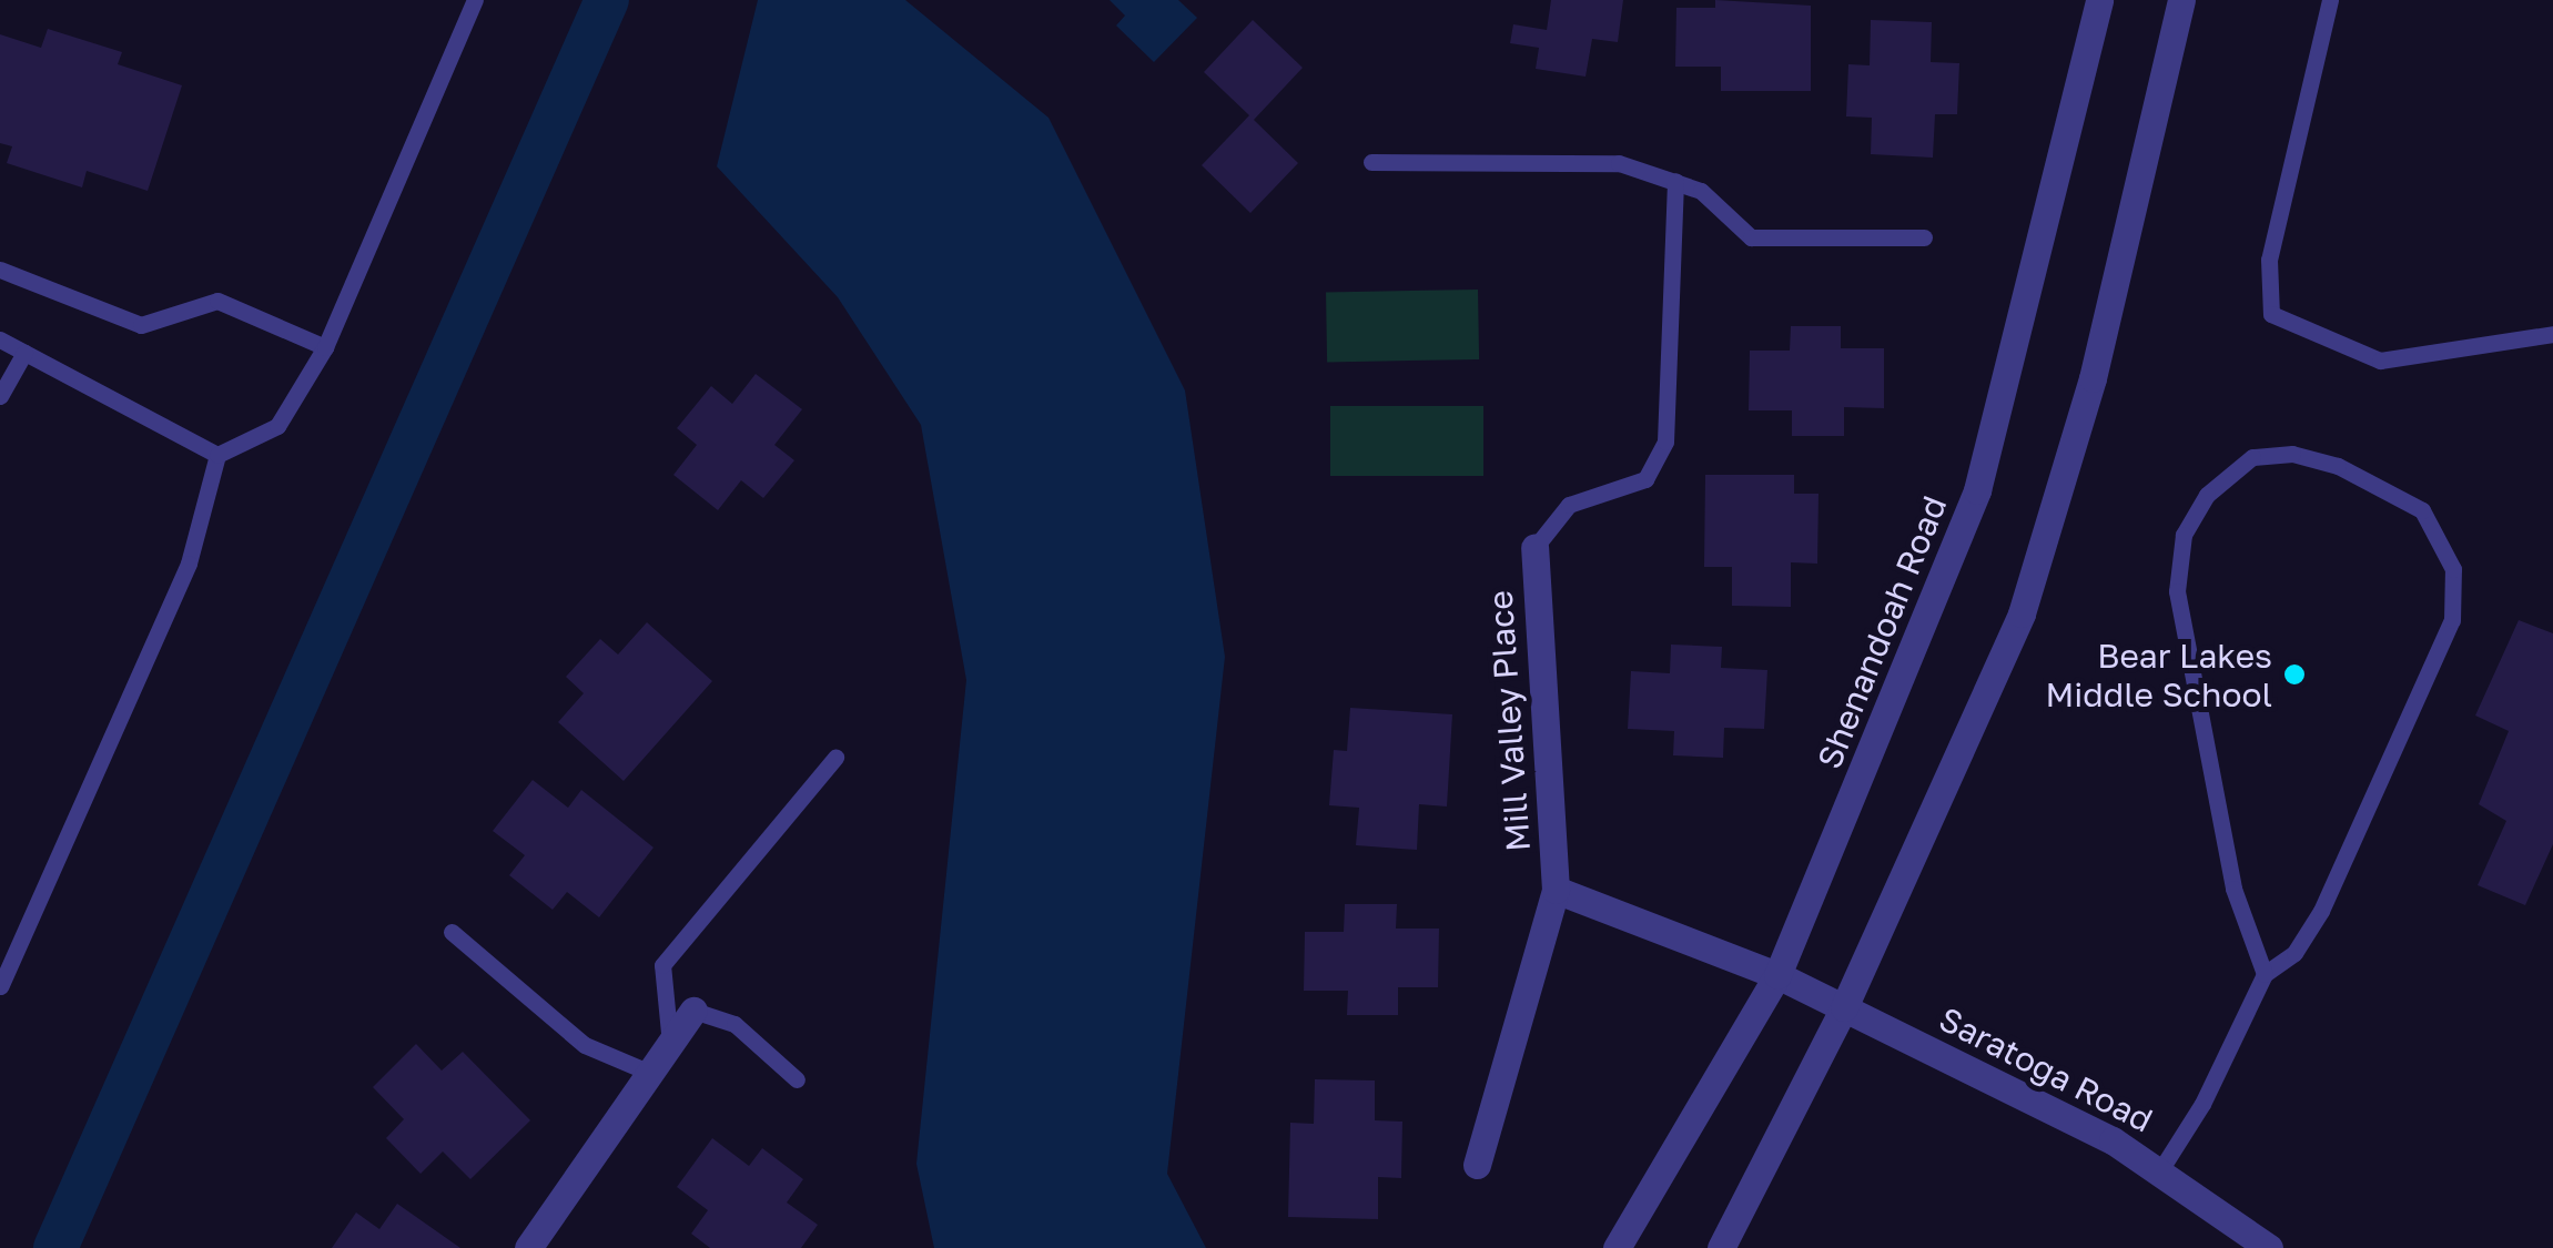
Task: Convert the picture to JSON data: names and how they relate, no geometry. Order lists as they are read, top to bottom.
{
  "streets": {
    "street": ["Shenandoah Road", "Mill Valley Place", "Saratoga Road"]
  },
  "crossings": [
    ["Shenandoah Road", "Mill Valley Place"],
    ["Shenandoah Road", "Saratoga Road"],
    ["Mill Valley Place", "Saratoga Road"]
  ],
  "places": ["Bear Lakes Middle School"]
}
